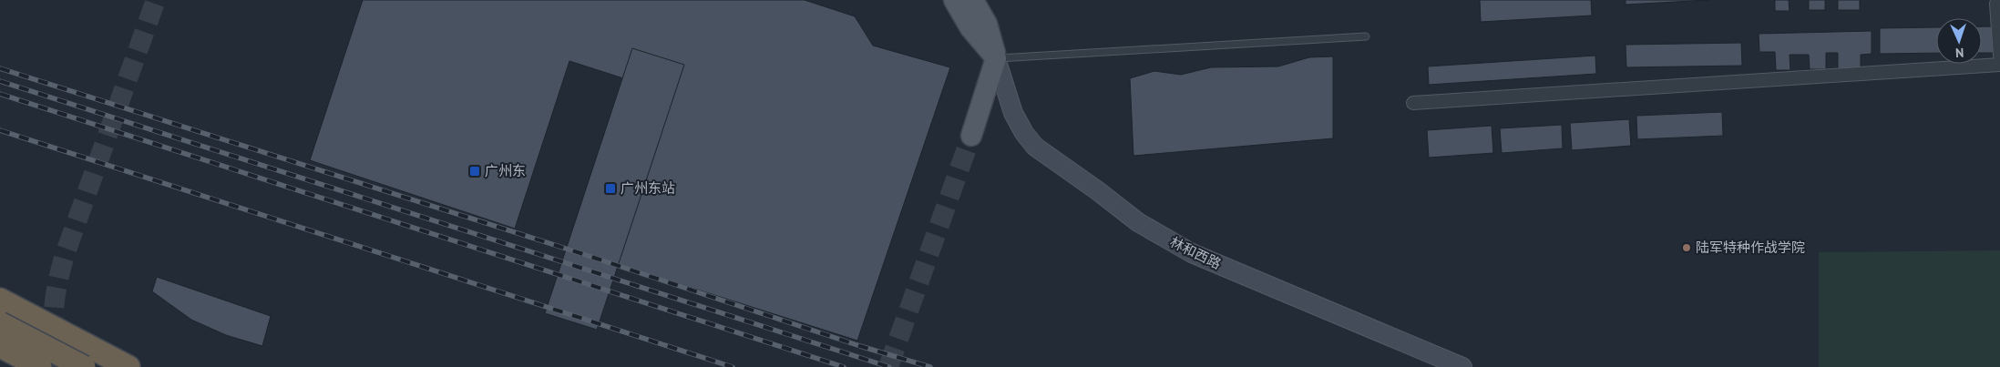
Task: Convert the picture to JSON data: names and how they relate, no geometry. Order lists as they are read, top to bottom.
{
  "streets": {
    "main road": ["林和西路"]
  },
  "places": {
    "transit": ["广州东", "广州东站"],
    "other": ["陆军特种作战学院"]
  },
  "north": "bottom"
}
